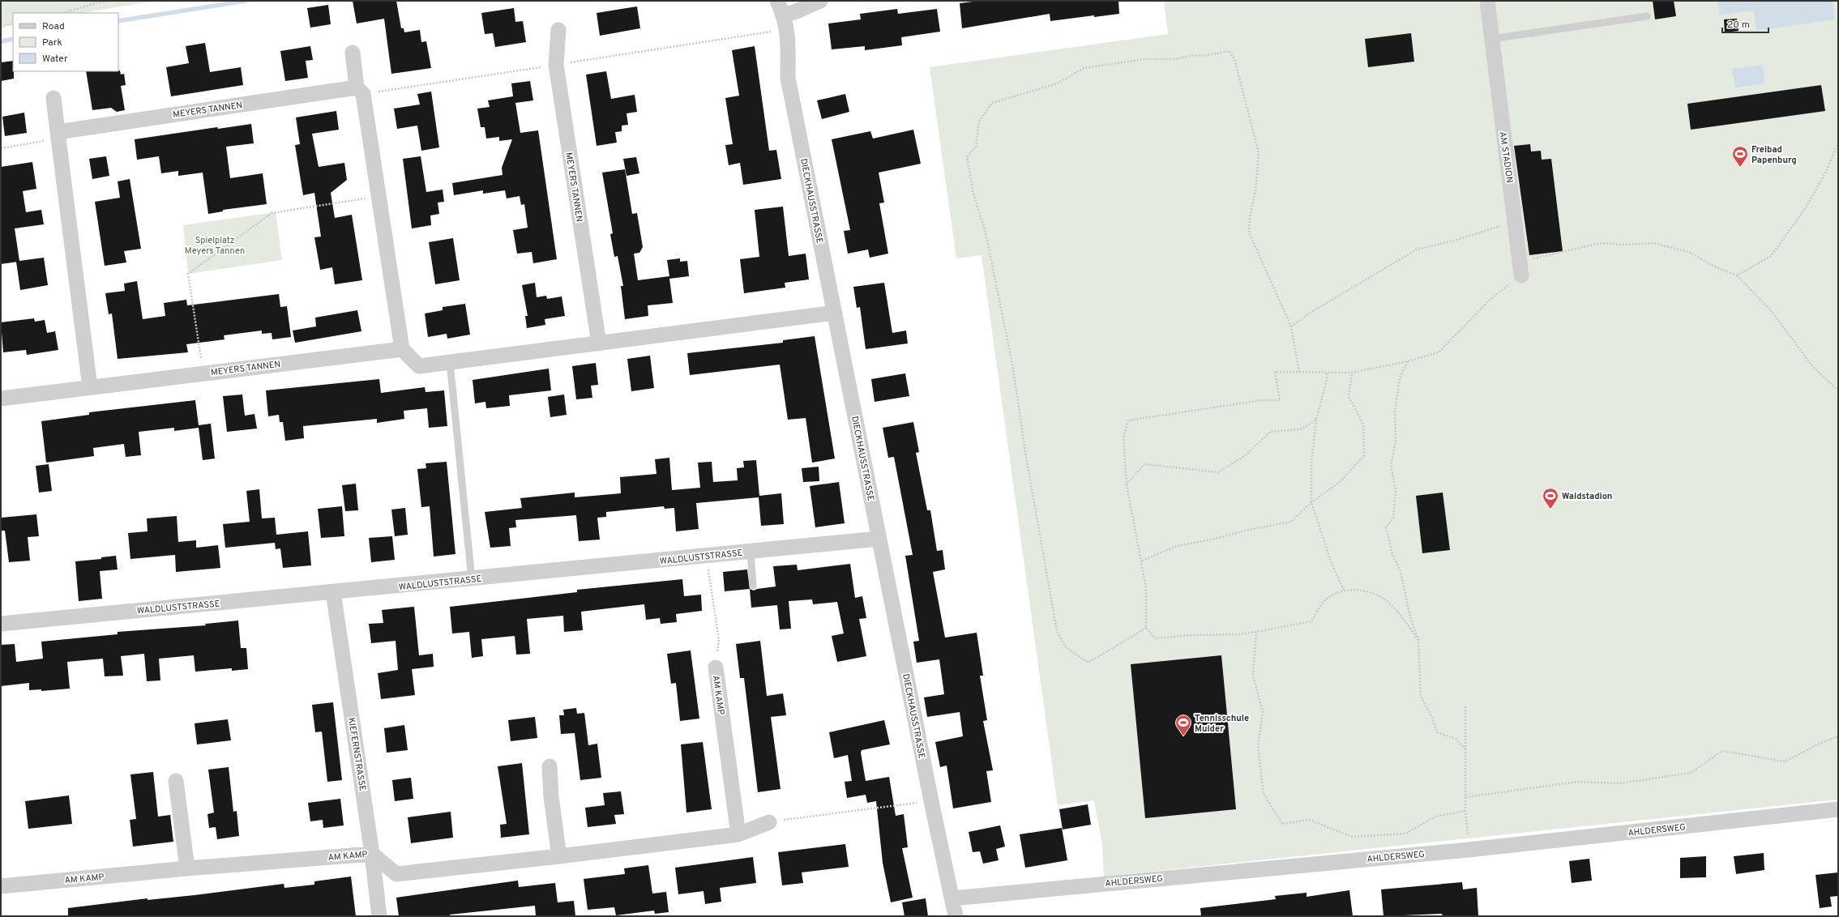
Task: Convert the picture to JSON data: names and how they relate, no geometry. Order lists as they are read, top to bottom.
{
  "streets": {
    "street": [
      "MEYERS TANNEN",
      "AM STADION",
      "DIECKHAUSSTRASSE",
      "WALDLUSTSTRASSE",
      "AM KAMP",
      "KIEFERNSTRASSE",
      "AHLDERSWEG"
    ]
  },
  "crossings": [
    ["DIECKHAUSSTRASSE", "WALDLUSTSTRASSE"],
    ["DIECKHAUSSTRASSE", "AHLDERSWEG"],
    ["WALDLUSTSTRASSE", "AM KAMP"],
    ["WALDLUSTSTRASSE", "KIEFERNSTRASSE"],
    ["AM KAMP", "KIEFERNSTRASSE"]
  ],
  "parks": ["Spielplatz Meyers Tannen"],
  "places": {
    "sports": ["Freibad Papenburg", "Waldstadion", "Tennisschule Mulder"]
  },
  "legend": ["Road", "Park", "Water"],
  "scale_bar": "20 m"
}
